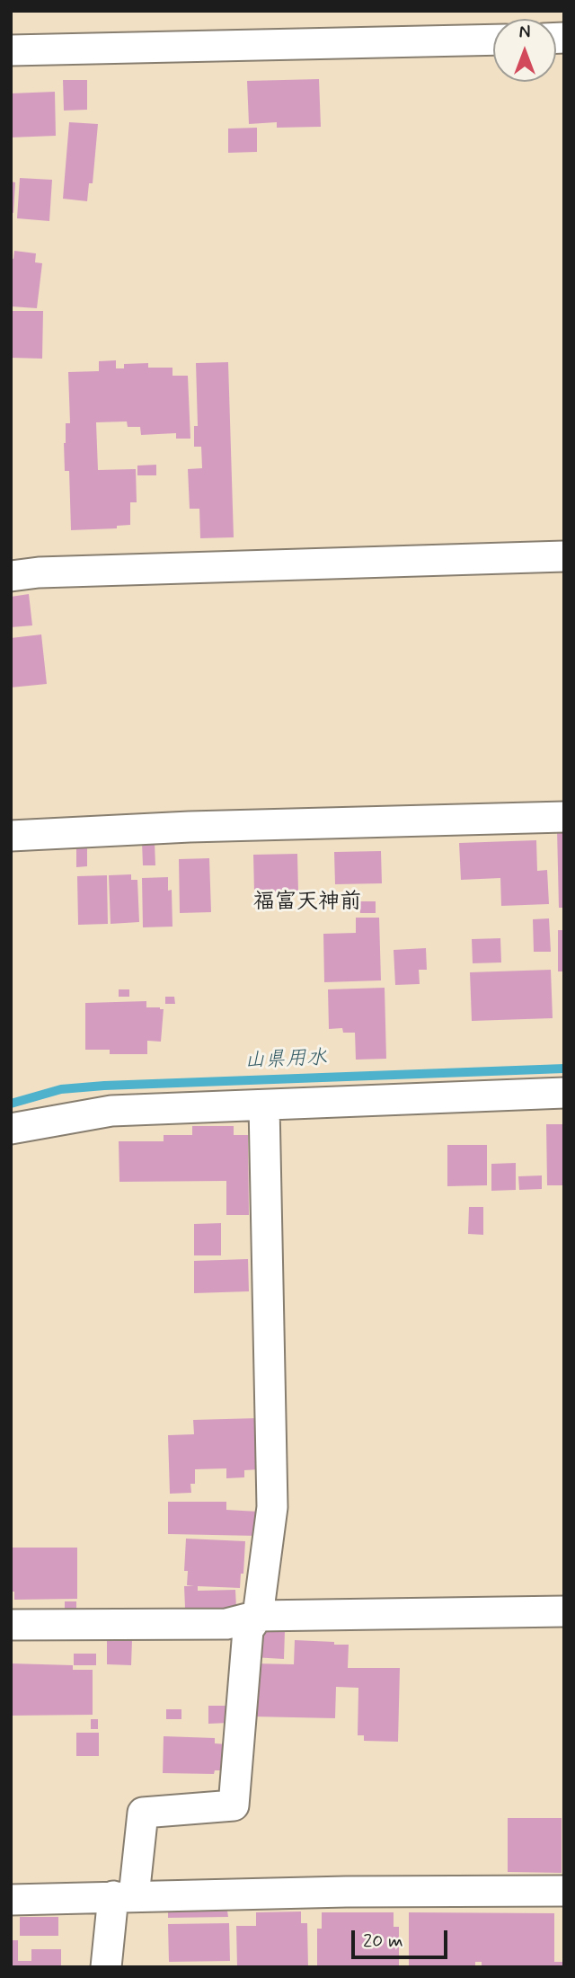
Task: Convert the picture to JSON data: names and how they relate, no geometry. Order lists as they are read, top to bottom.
{
  "districts": ["福富天神前"],
  "water": ["山県用水"],
  "scale_bar": "20 m",
  "north": "top"
}
